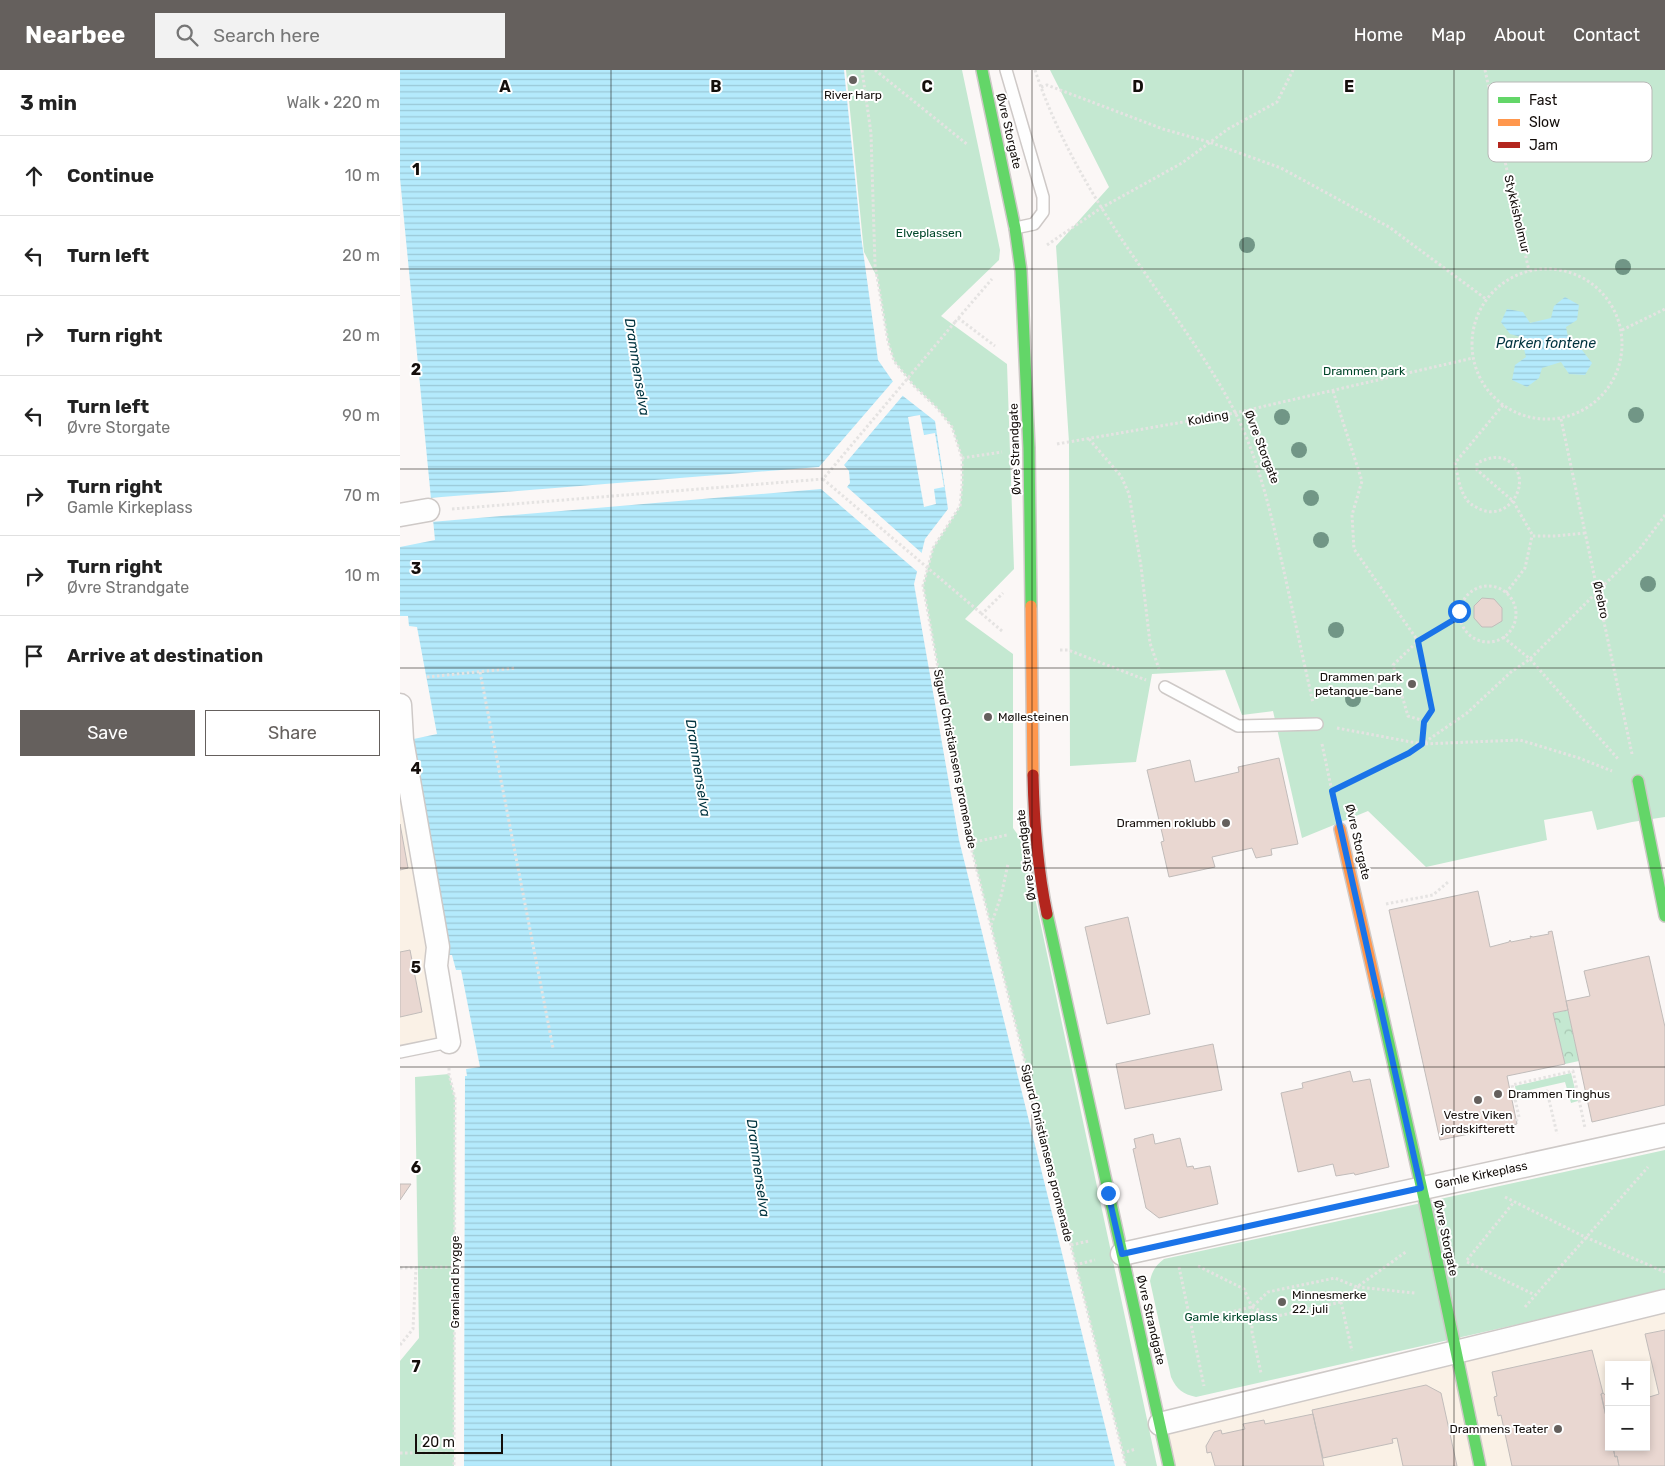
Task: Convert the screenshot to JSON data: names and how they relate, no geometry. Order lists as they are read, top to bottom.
{
  "streets": {
    "street": ["Øvre Storgate", "Øvre Strandgate", "Gamle Kirkeplass"],
    "path": [
      "Stykkisholmur",
      "Kolding",
      "Ørebro",
      "Sigurd Christiansens promenade",
      "Grønland brygge"
    ]
  },
  "crossings": [
    ["Øvre Storgate", "Kolding"],
    ["Øvre Storgate", "Øvre Strandgate"],
    ["Øvre Storgate", "Gamle Kirkeplass"],
    ["Stykkisholmur", "Kolding"],
    ["Stykkisholmur", "Ørebro"],
    ["Kolding", "Øvre Strandgate"],
    ["Kolding", "Ørebro"],
    ["Øvre Strandgate", "Gamle Kirkeplass"]
  ],
  "water": ["Parken fontene", "Drammenselva"],
  "parks": ["Elveplassen", "Drammen park", "Gamle kirkeplass"],
  "places": [
    "River Harp",
    "Drammen park petanque-bane",
    "Møllesteinen",
    "Drammen roklubb",
    "Drammen Tinghus",
    "Vestre Viken jordskifterett",
    "Minnesmerke 22. juli",
    "Drammens Teater"
  ],
  "legend": ["Fast", "Slow", "Jam"],
  "scale_bar": "20 m",
  "page": {
    "header": "Nearbee",
    "search": "Search here",
    "nav": [
      "Home",
      "Map",
      "About",
      "Contact"
    ],
    "heading": ["3 min", "Walk · 220 m"],
    "list": [
      ["Continue", "10 m"],
      ["Turn left", "20 m"],
      ["Turn right", "20 m"],
      ["Turn left", "Øvre Storgate", "90 m"],
      ["Turn right", "Gamle Kirkeplass", "70 m"],
      ["Turn right", "Øvre Strandgate", "10 m"],
      "Arrive at destination"
    ],
    "buttons": ["Save", "Share"],
    "map_buttons": ["+", "−"],
    "scale": "20 m"
  },
  "grid": {
    "columns": [
      "A",
      "B",
      "C",
      "D",
      "E"
    ],
    "rows": [
      "1",
      "2",
      "3",
      "4",
      "5",
      "6",
      "7"
    ]
  }
}
